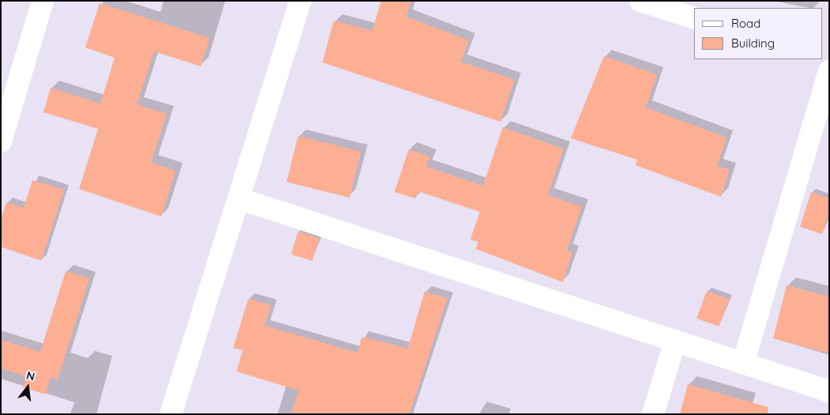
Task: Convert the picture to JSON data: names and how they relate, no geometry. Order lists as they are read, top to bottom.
{
  "legend": ["Road", "Building"],
  "north": "top"
}
